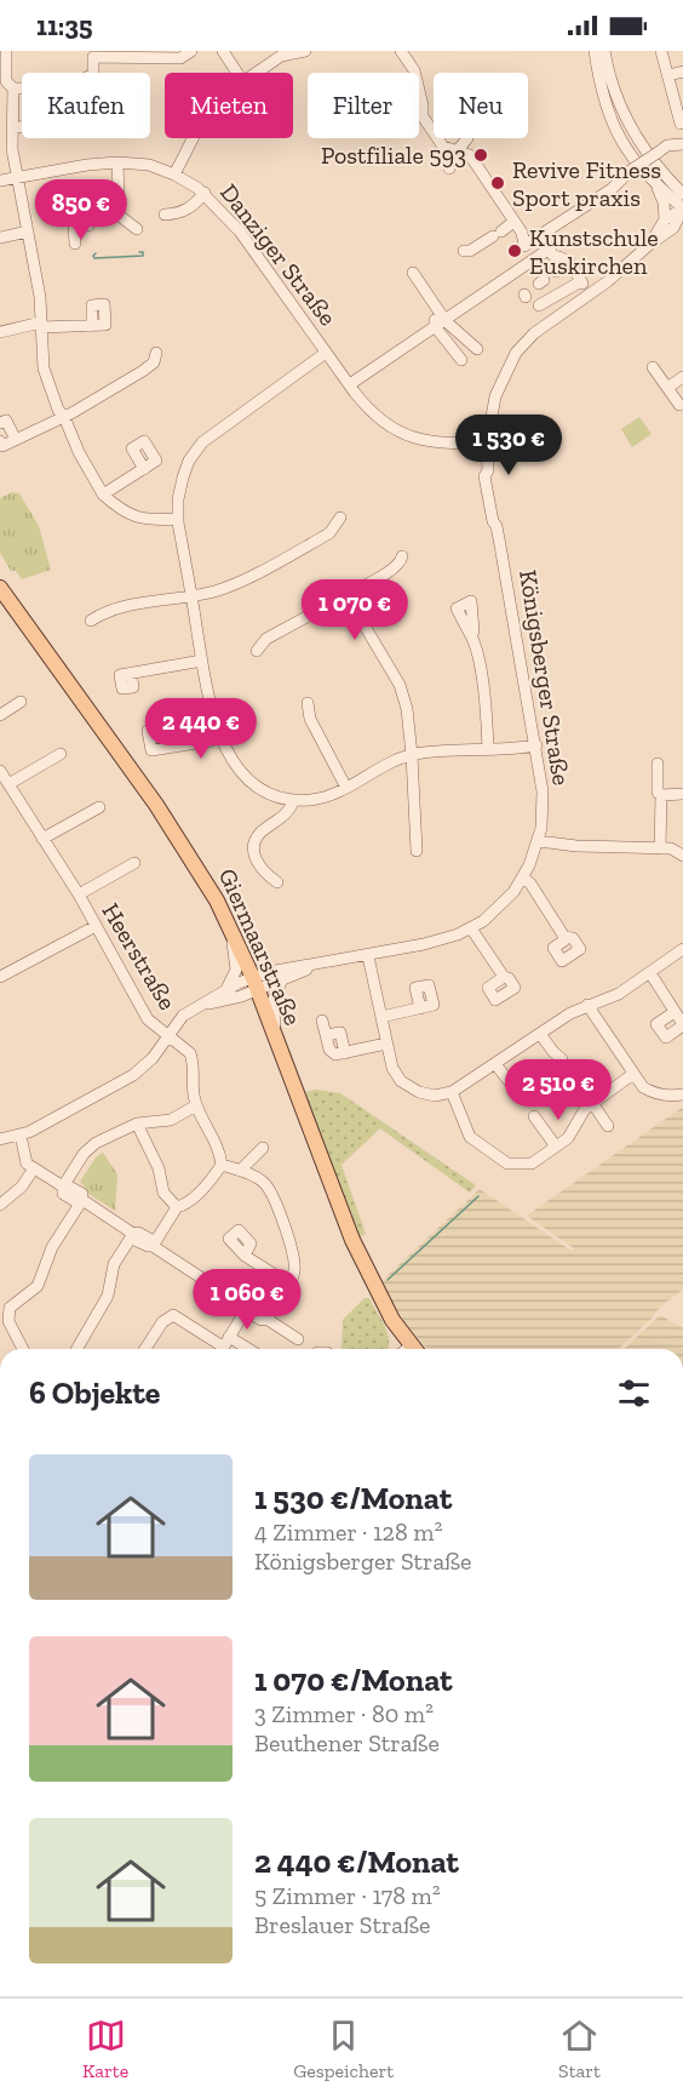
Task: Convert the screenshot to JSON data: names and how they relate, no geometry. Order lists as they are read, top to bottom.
{
  "streets": {
    "main road": ["Giermaarstraße"],
    "street": ["Danziger Straße", "Königsberger Straße", "Heerstraße"]
  },
  "crossings": [
    ["Danziger Straße", "Königsberger Straße"],
    ["Königsberger Straße", "Giermaarstraße"]
  ],
  "places": ["Postfiliale 593", "Revive Fitness Sport praxis", "Kunstschule Euskirchen"],
  "page": {
    "status": "11:35",
    "chip": [
      "Kaufen",
      "Mieten",
      "Filter",
      "Neu"
    ],
    "price": [
      "850 €",
      "1 530 €",
      "1 070 €",
      "2 440 €",
      "2 510 €",
      "1 060 €"
    ],
    "heading": "6 Objekte",
    "list": [
      {
        "name": "1 530 €/Monat",
        "note": "4 Zimmer · 128 m² · Königsberger Straße"
      },
      {
        "name": "1 070 €/Monat",
        "note": "3 Zimmer · 80 m² · Beuthener Straße"
      },
      {
        "name": "2 440 €/Monat",
        "note": "5 Zimmer · 178 m² · Breslauer Straße"
      }
    ],
    "tabs": ["Karte", "Gespeichert", "Start"]
  }
}
